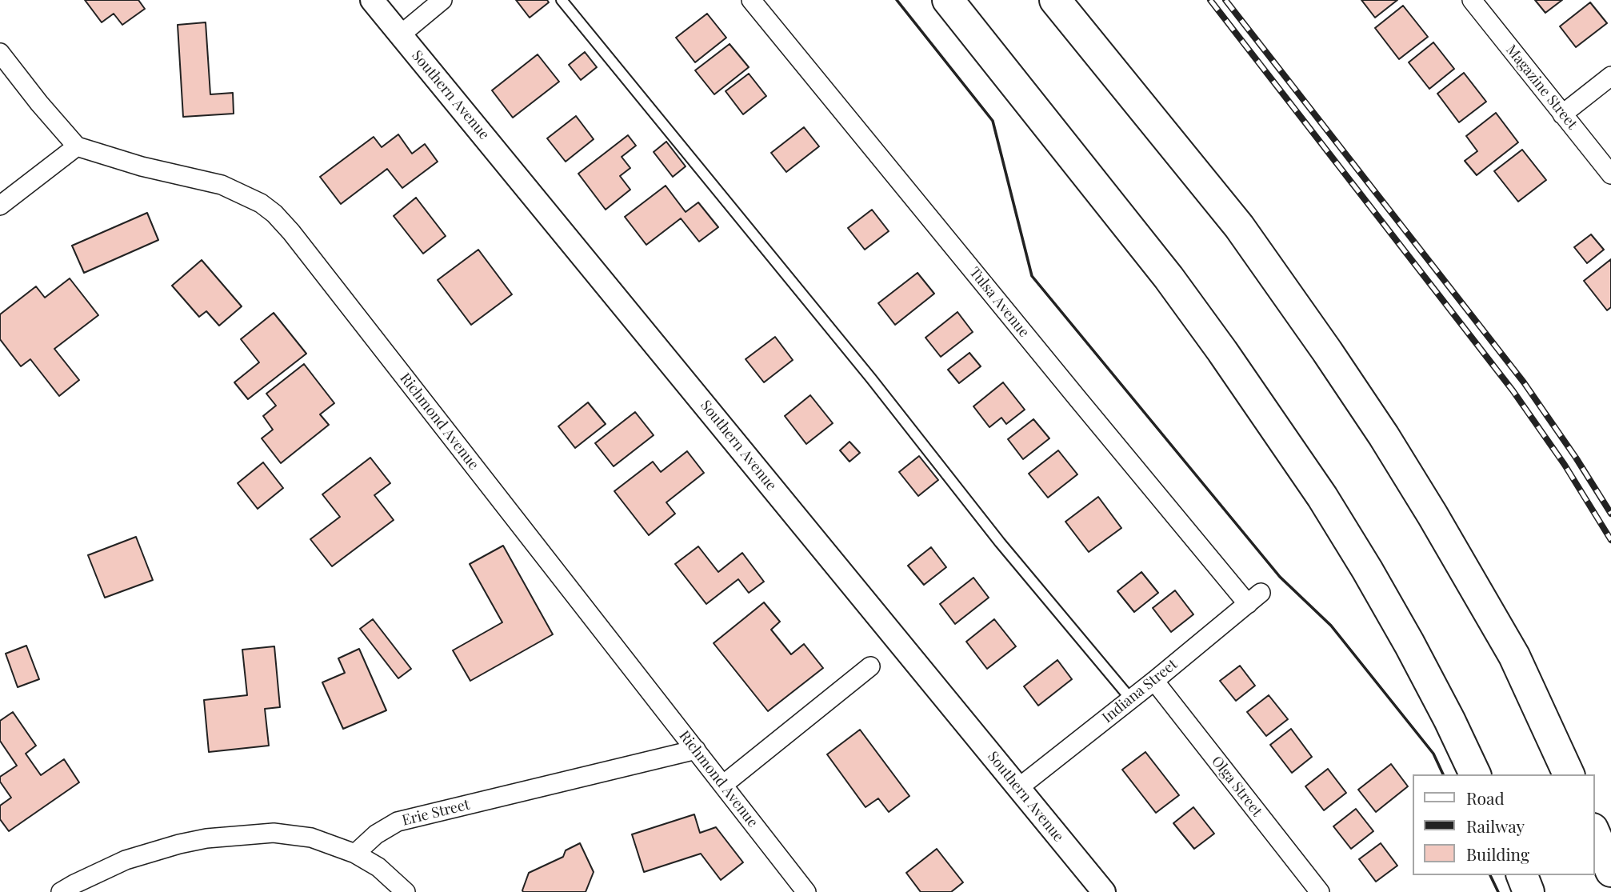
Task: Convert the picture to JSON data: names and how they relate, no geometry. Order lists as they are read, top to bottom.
{
  "streets": {
    "street": [
      "Magazine Street",
      "Southern Avenue",
      "Tulsa Avenue",
      "Richmond Avenue",
      "Indiana Street",
      "Olga Street",
      "Erie Street"
    ]
  },
  "crossings": [
    ["Southern Avenue", "Indiana Street"],
    ["Tulsa Avenue", "Indiana Street"],
    ["Richmond Avenue", "Erie Street"],
    ["Indiana Street", "Olga Street"]
  ],
  "legend": ["Road", "Railway", "Building"]
}
